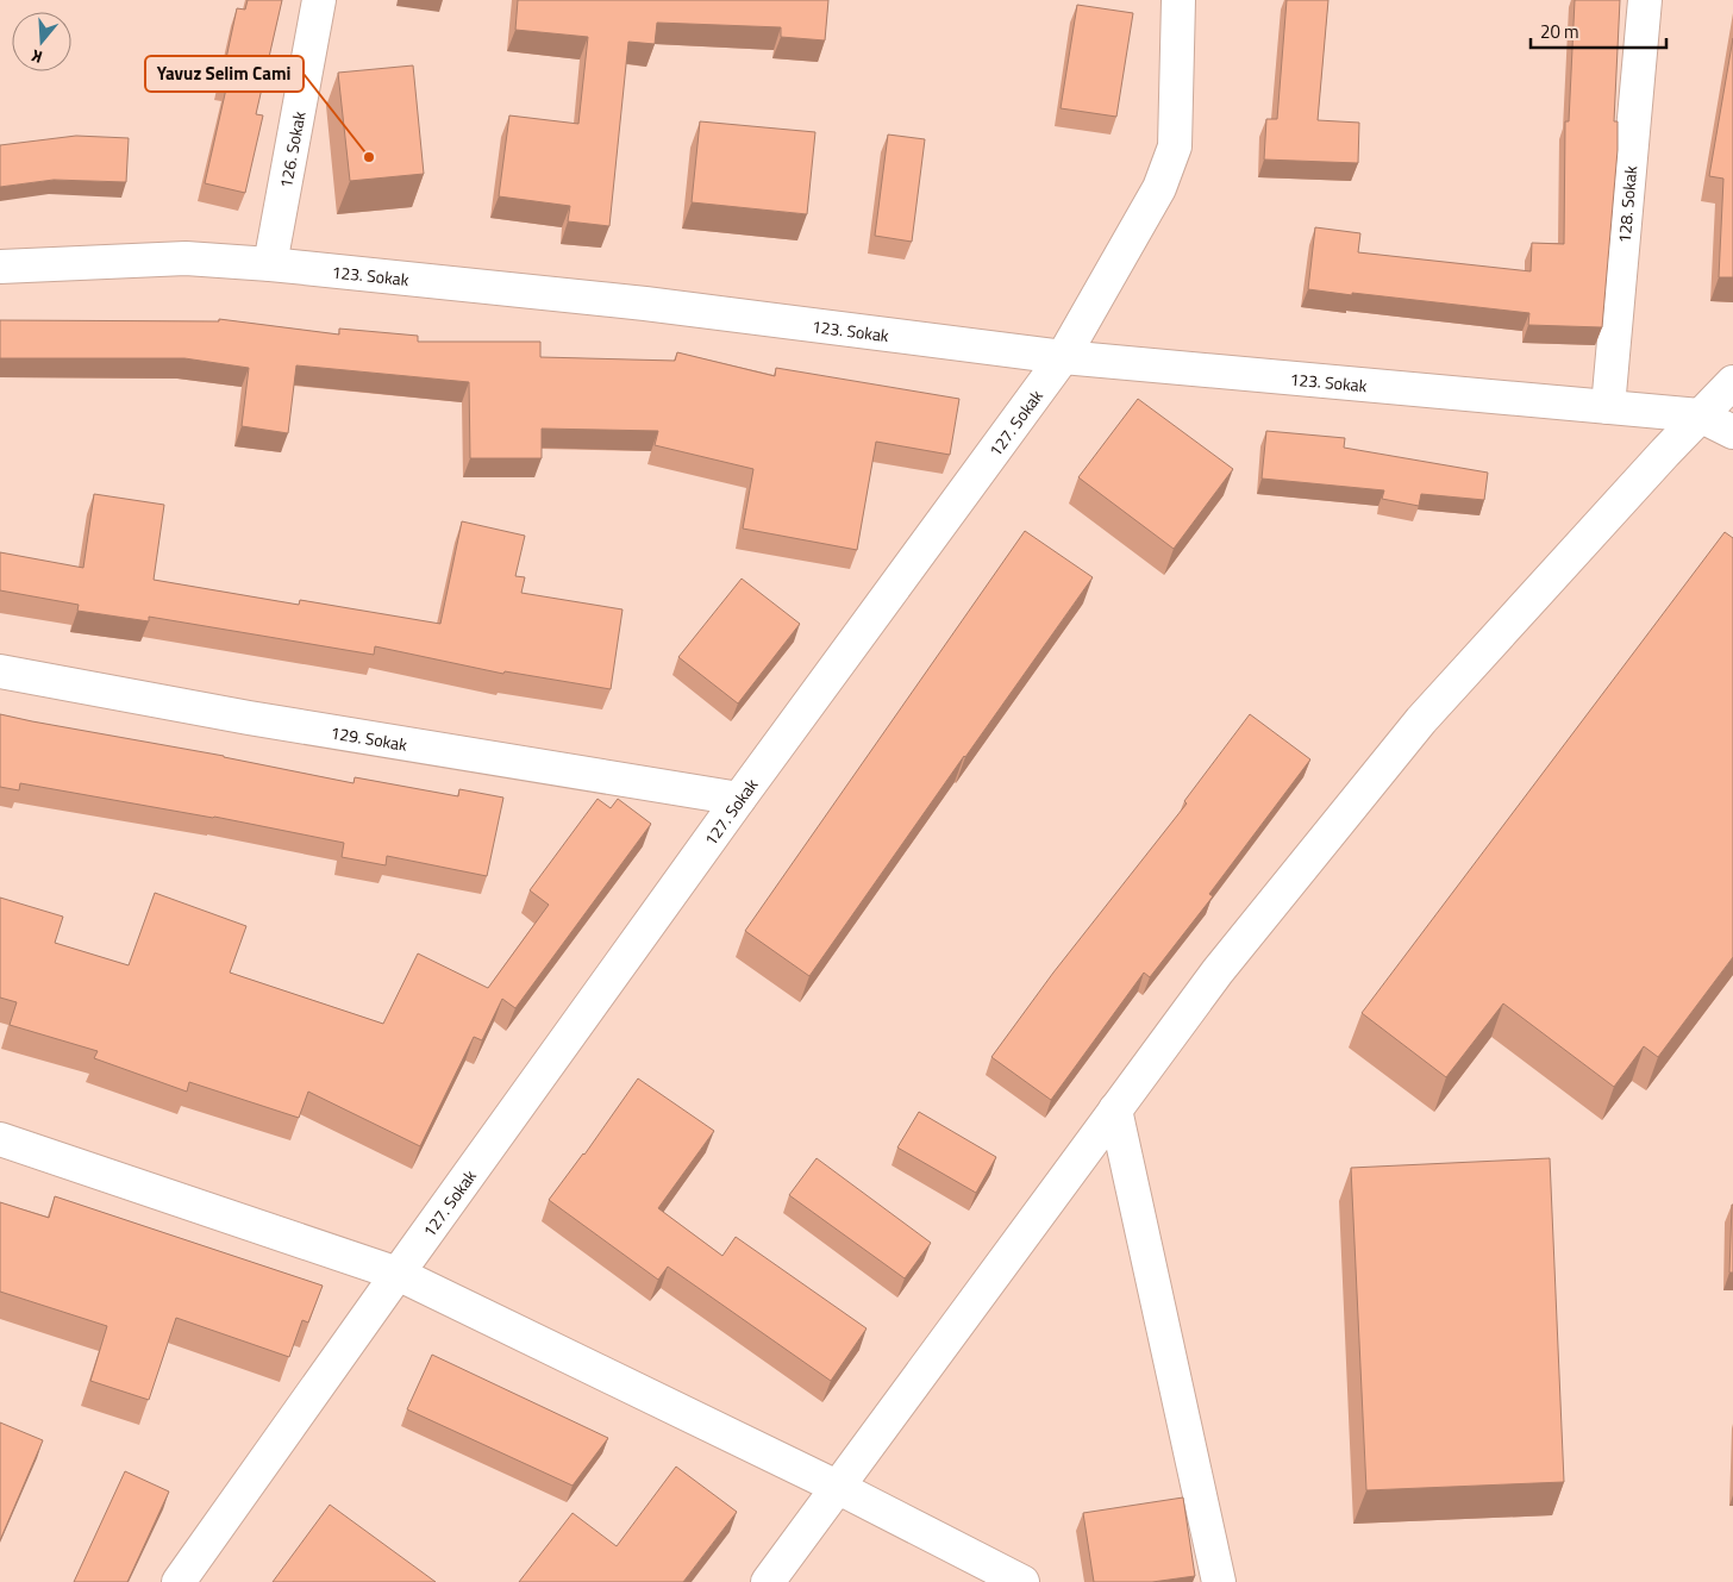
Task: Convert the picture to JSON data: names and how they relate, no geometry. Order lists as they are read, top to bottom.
{
  "streets": {
    "street": [
      "126. Sokak",
      "128. Sokak",
      "123. Sokak",
      "127. Sokak",
      "129. Sokak"
    ]
  },
  "crossings": [
    ["126. Sokak", "123. Sokak"],
    ["128. Sokak", "123. Sokak"],
    ["123. Sokak", "127. Sokak"],
    ["127. Sokak", "129. Sokak"]
  ],
  "places": ["Yavuz Selim Cami"],
  "scale_bar": "20 m",
  "north": "bottom"
}
